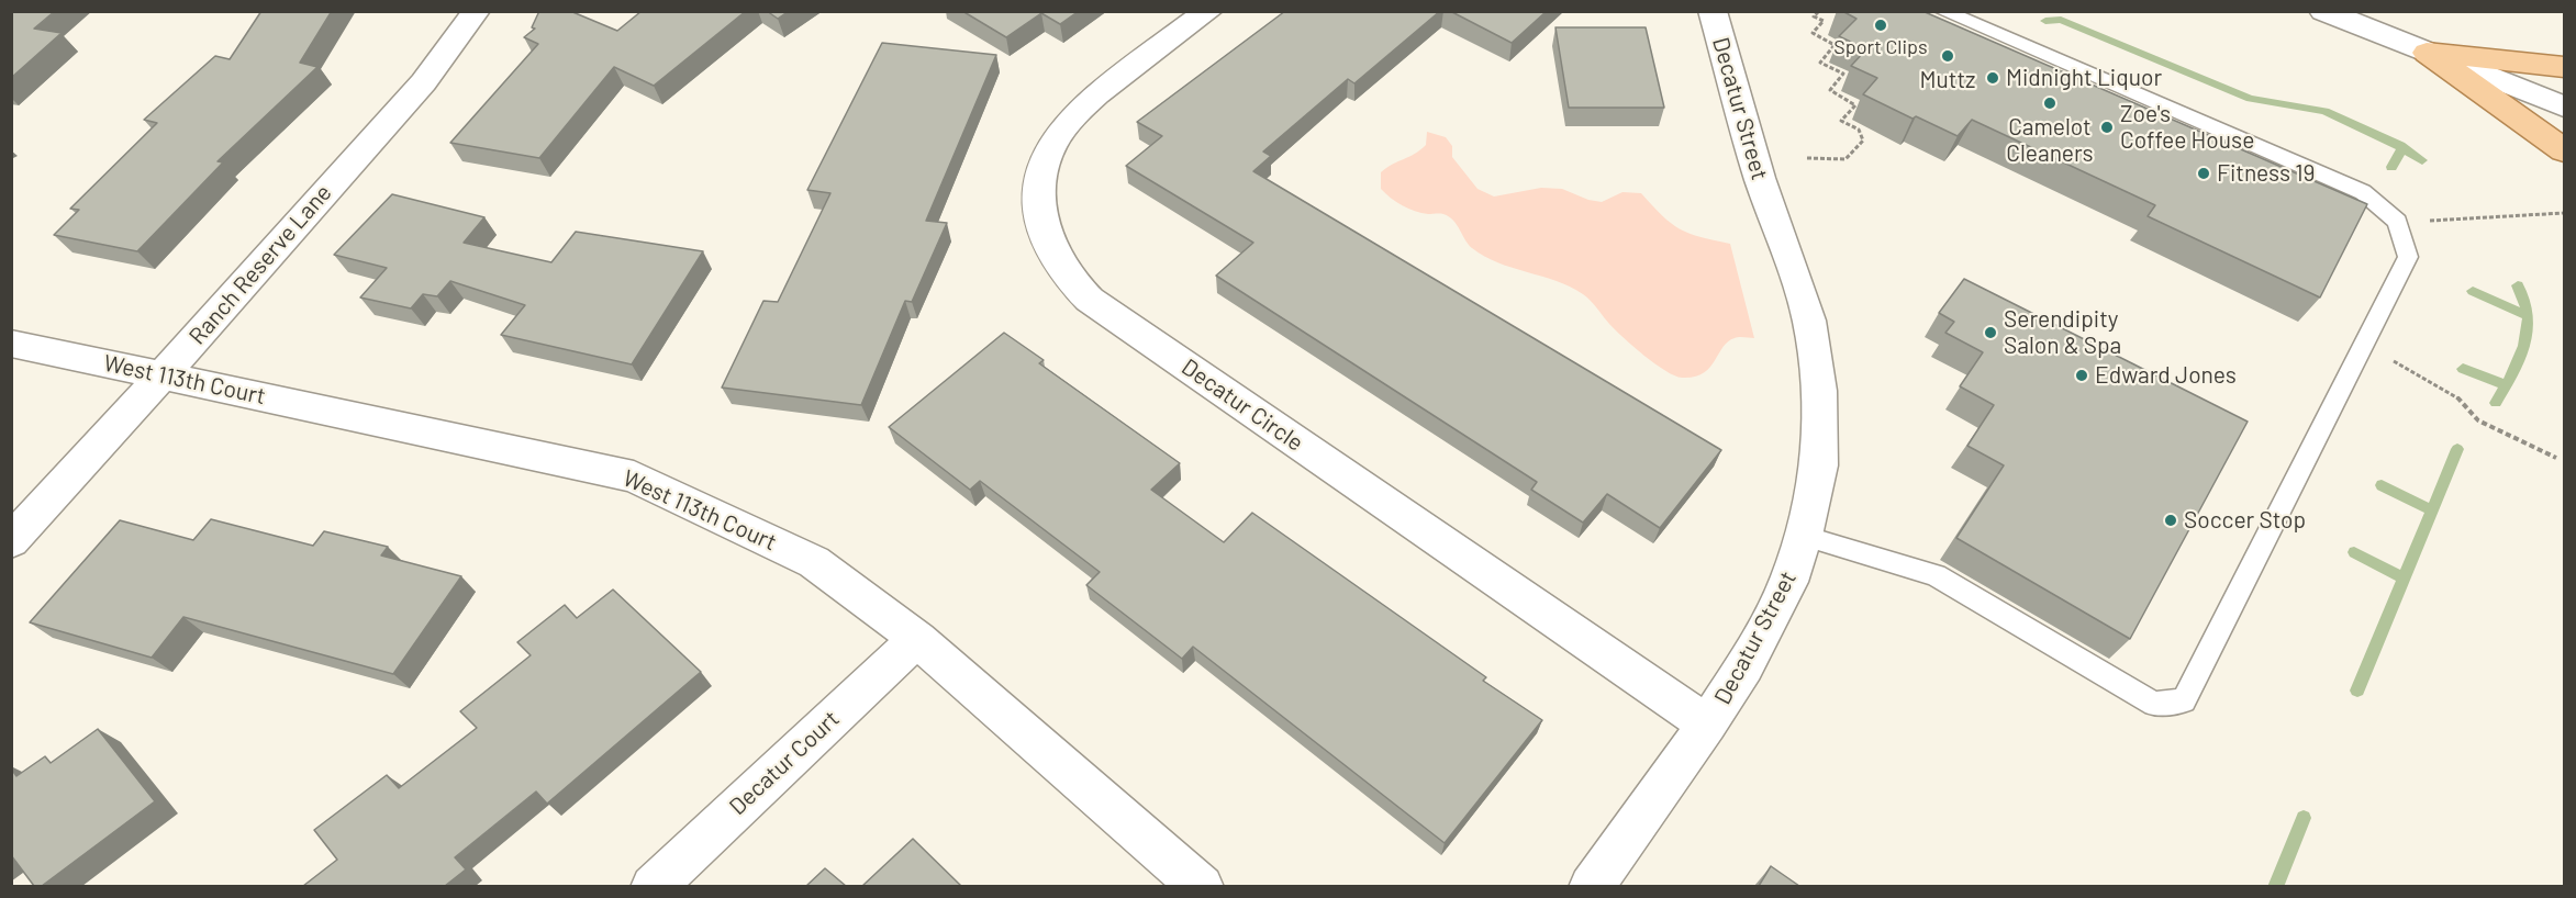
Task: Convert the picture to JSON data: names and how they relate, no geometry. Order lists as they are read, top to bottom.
{
  "streets": {
    "street": [
      "Decatur Street",
      "Ranch Reserve Lane",
      "West 113th Court",
      "Decatur Circle",
      "Decatur Court"
    ]
  },
  "crossings": [
    ["Decatur Street", "Decatur Circle"],
    ["Ranch Reserve Lane", "West 113th Court"],
    ["West 113th Court", "Decatur Court"]
  ],
  "places": [
    "Sport Clips",
    "Muttz",
    "Midnight Liquor",
    "Camelot Cleaners",
    "Zoe's Coffee House",
    "Fitness 19",
    "Serendipity Salon & Spa",
    "Edward Jones",
    "Soccer Stop"
  ]
}
